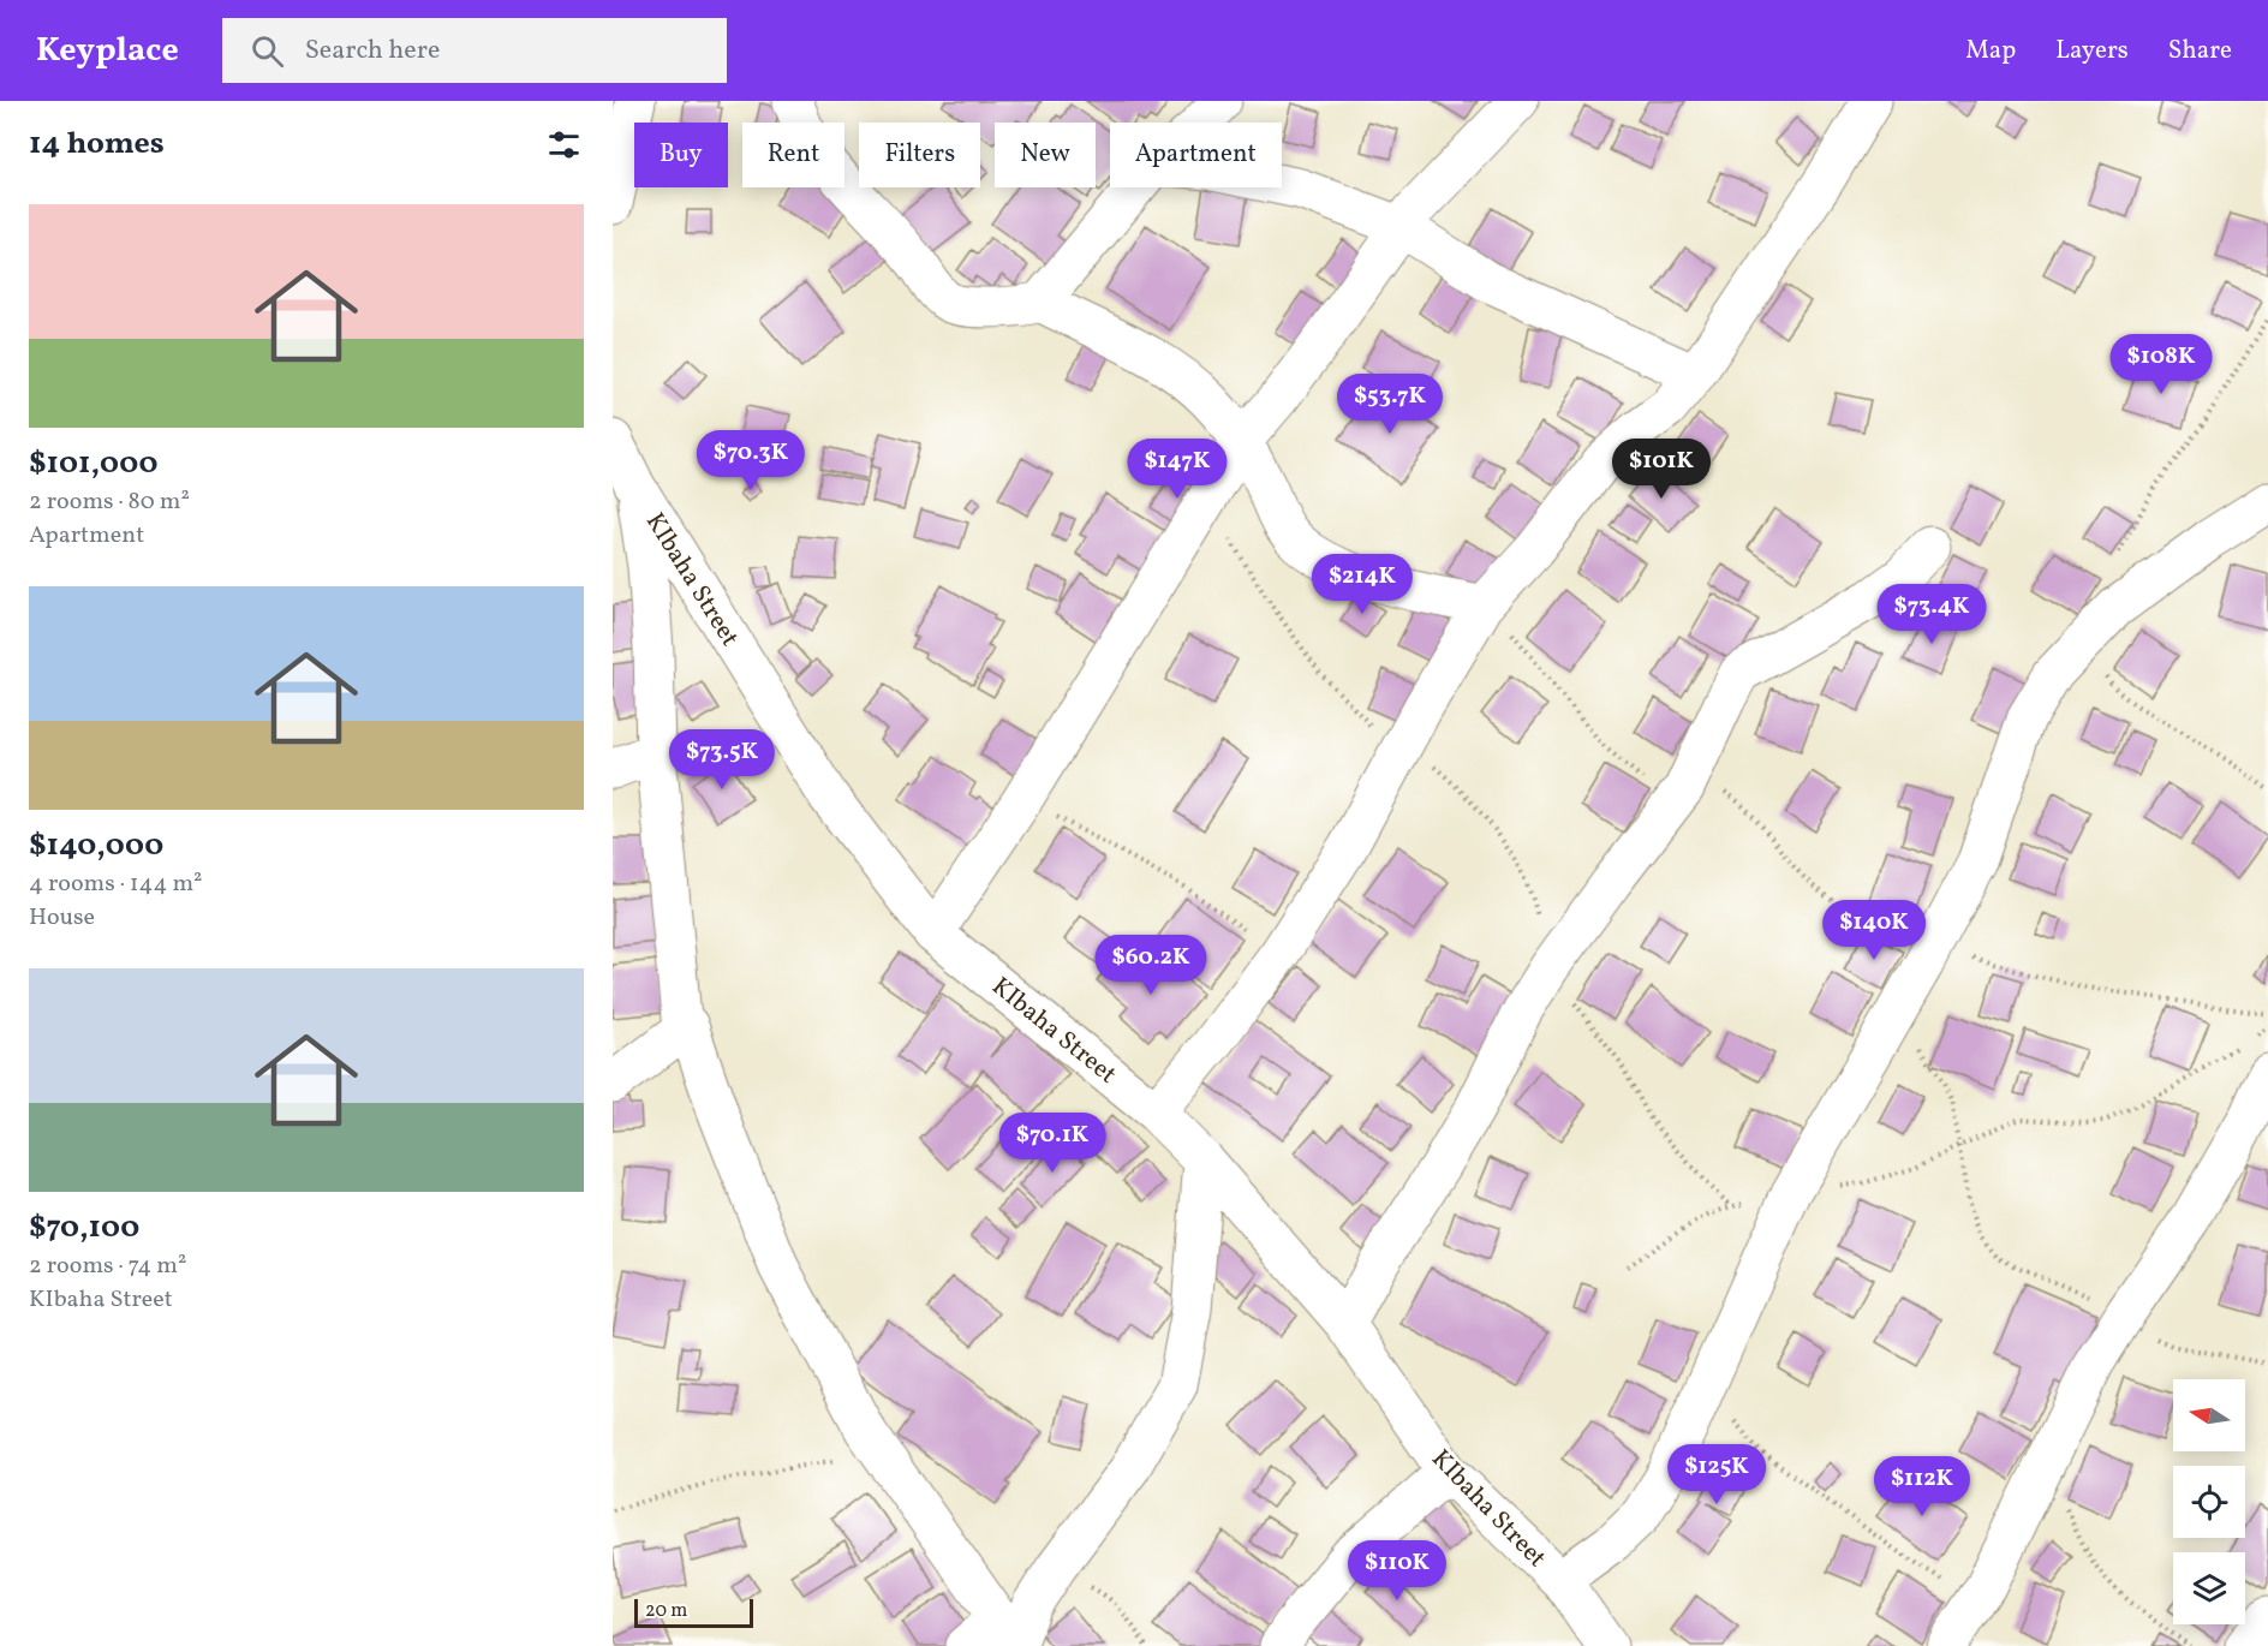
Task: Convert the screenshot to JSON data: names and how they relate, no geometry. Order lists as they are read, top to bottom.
{
  "streets": {
    "street": ["KIbaha Street"]
  },
  "scale_bar": "20 m",
  "north": "left",
  "page": {
    "header": "Keyplace",
    "search": "Search here",
    "nav": ["Map", "Layers", "Share"],
    "heading": "14 homes",
    "chip": [
      "Buy",
      "Rent",
      "Filters",
      "New",
      "Apartment"
    ],
    "list": [
      {
        "name": "$101,000",
        "note": "2 rooms · 80 m² · Apartment"
      },
      {
        "name": "$140,000",
        "note": "4 rooms · 144 m² · House"
      },
      {
        "name": "$70,100",
        "note": "2 rooms · 74 m² · KIbaha Street"
      }
    ],
    "price": [
      "$108K",
      "$53.7K",
      "$70.3K",
      "$147K",
      "$101K",
      "$214K",
      "$73.4K",
      "$73.5K",
      "$140K",
      "$60.2K",
      "$70.1K",
      "$125K",
      "$112K",
      "$110K"
    ],
    "scale": "20 m"
  }
}
